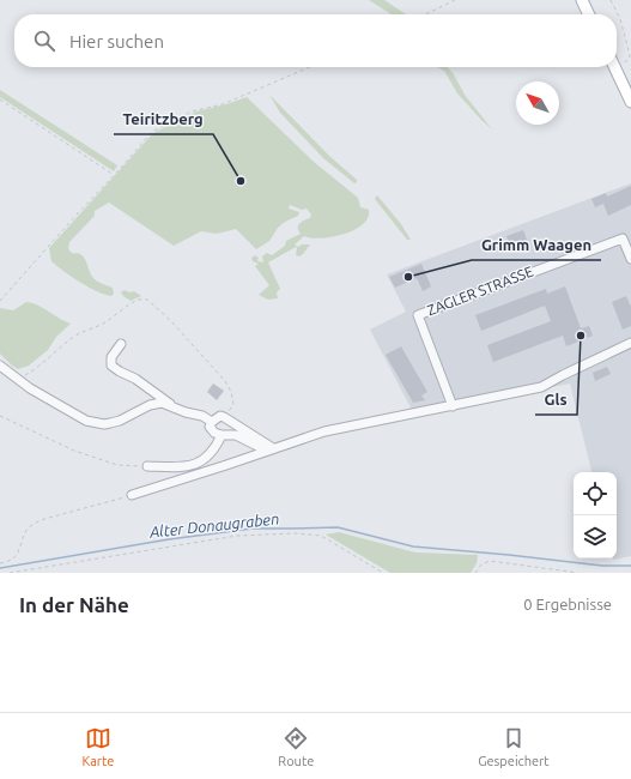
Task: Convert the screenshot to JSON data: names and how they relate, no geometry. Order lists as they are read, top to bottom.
{
  "streets": {
    "street": ["ZAGLER STRASSE"]
  },
  "water": ["Alter Donaugraben"],
  "places": ["Teiritzberg", "Grimm Waagen", "Gls"],
  "north": "top left",
  "page": {
    "search": "Hier suchen",
    "heading": ["In der Nähe", "0 Ergebnisse"],
    "nav": ["Karte", "Route", "Gespeichert"]
  }
}
